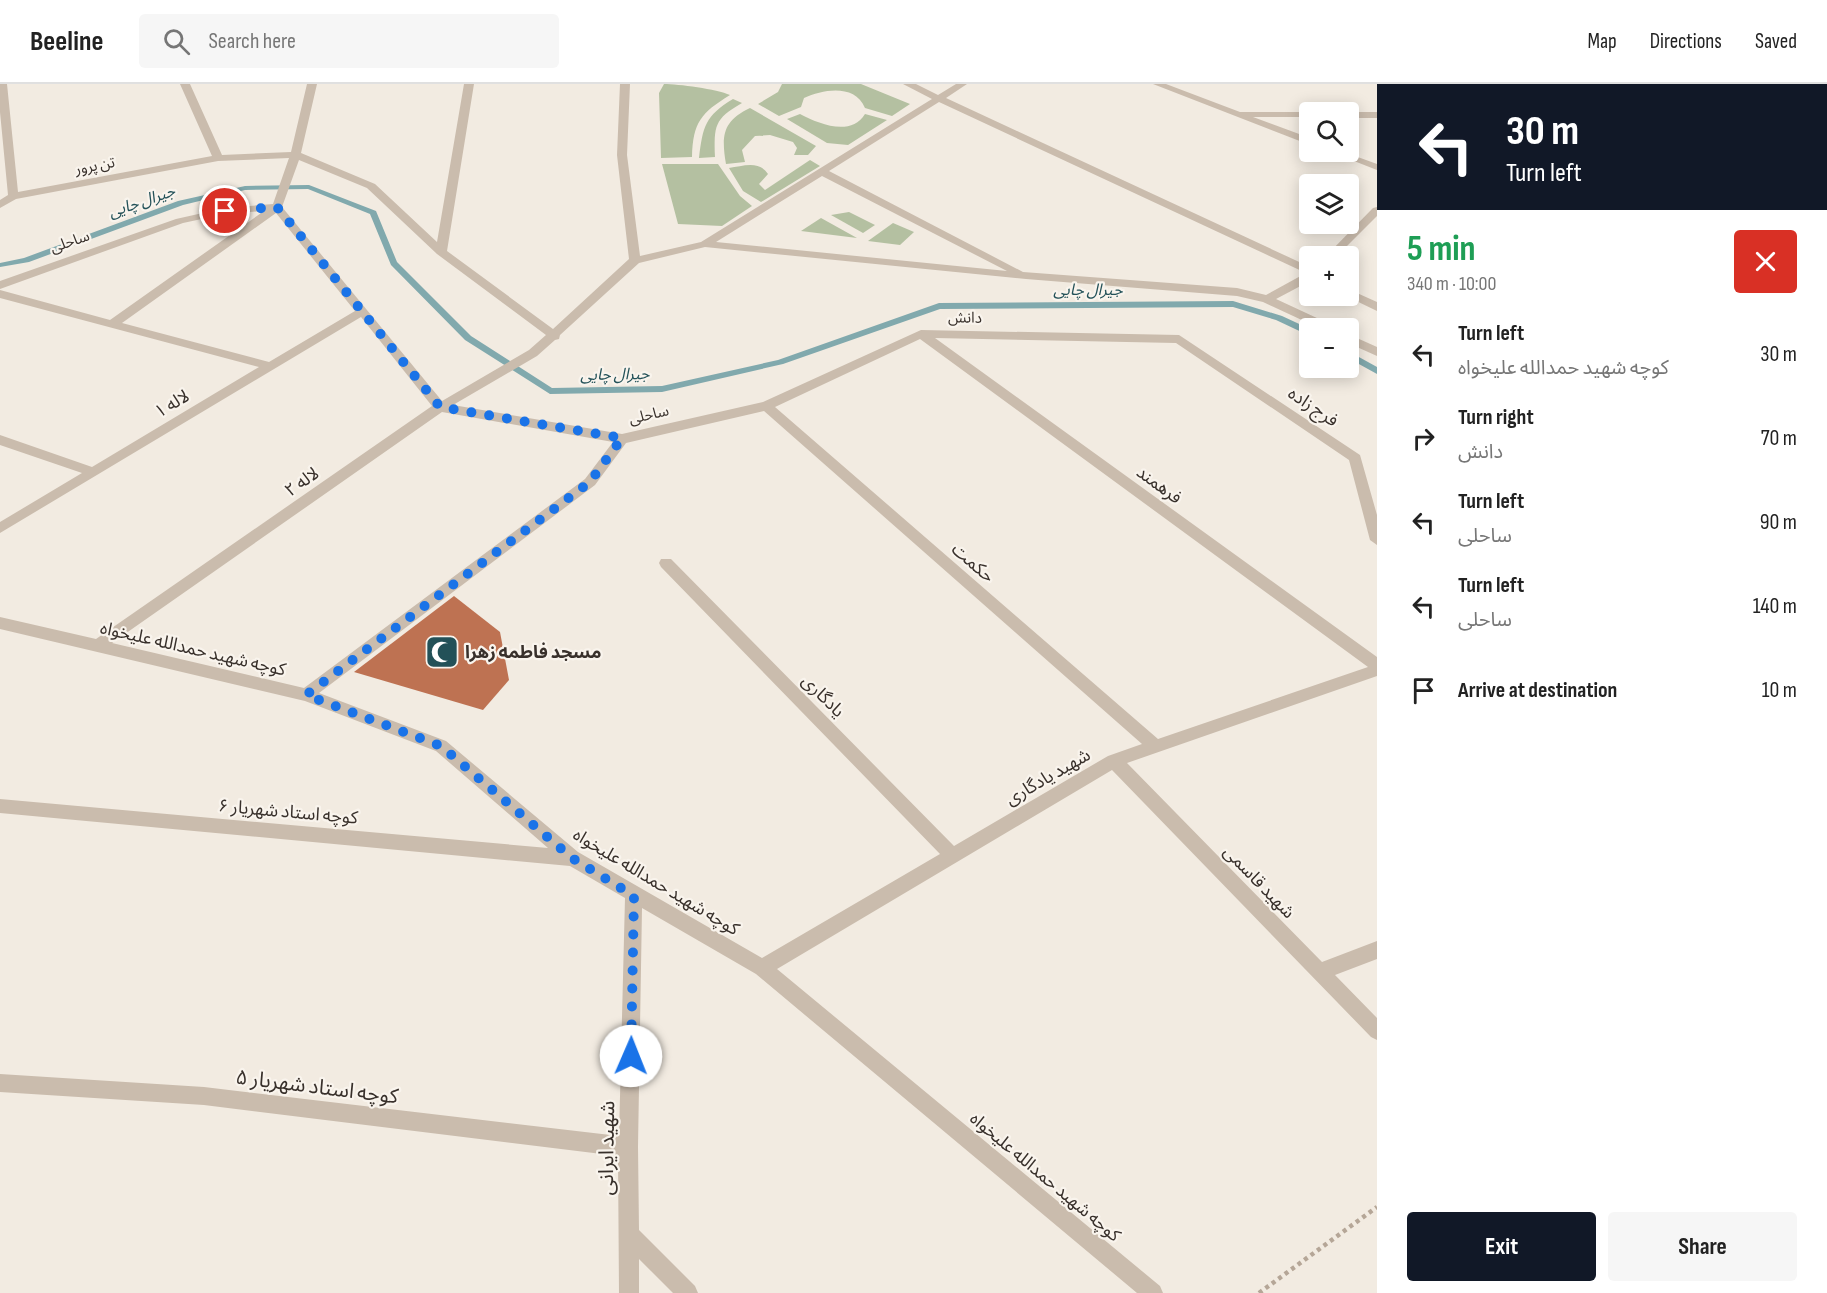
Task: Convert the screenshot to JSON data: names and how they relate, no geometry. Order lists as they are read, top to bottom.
{
  "streets": {
    "street": [
      "تن پرور",
      "ساحلی",
      "دانش",
      "لاله ۱",
      "فرج زاده",
      "لاله ۲",
      "فرهمند",
      "حکمت",
      "کوچه شهید حمدالله علیخواه",
      "یادگاری",
      "شهید یادگاری",
      "کوچه استاد شهریار ۶",
      "شهید قاسمی",
      "کوچه استاد شهریار ۵",
      "شهید ایرانی"
    ]
  },
  "crossings": [
    ["ساحلی", "دانش"],
    ["ساحلی", "لاله ۲"],
    ["ساحلی", "حکمت"],
    ["دانش", "فرج زاده"],
    ["دانش", "فرهمند"],
    ["دانش", "حکمت"],
    ["لاله ۲", "کوچه شهید حمدالله علیخواه"],
    ["حکمت", "شهید یادگاری"],
    ["کوچه شهید حمدالله علیخواه", "شهید یادگاری"],
    ["کوچه شهید حمدالله علیخواه", "کوچه استاد شهریار ۶"],
    ["کوچه شهید حمدالله علیخواه", "شهید ایرانی"],
    ["یادگاری", "شهید یادگاری"],
    ["شهید یادگاری", "شهید قاسمی"],
    ["کوچه استاد شهریار ۵", "شهید ایرانی"]
  ],
  "water": ["جیرال چایی"],
  "places": {
    "mosque": ["مسجد فاطمه زهرا"]
  },
  "page": {
    "header": "Beeline",
    "search": "Search here",
    "nav": ["Map", "Directions", "Saved"],
    "turn": ["30 m", "Turn left"],
    "map_buttons": ["+", "−"],
    "heading": ["5 min", "340 m · 10:00"],
    "list": [
      {
        "name": "Turn left",
        "note": "کوچه شهید حمدالله علیخواه",
        "value": "30 m"
      },
      {
        "name": "Turn right",
        "note": "دانش",
        "value": "70 m"
      },
      {
        "name": "Turn left",
        "note": "ساحلی",
        "value": "90 m"
      },
      {
        "name": "Turn left",
        "note": "ساحلی",
        "value": "140 m"
      },
      {
        "name": "Arrive at destination",
        "value": "10 m"
      }
    ],
    "buttons": ["Exit", "Share"]
  }
}
